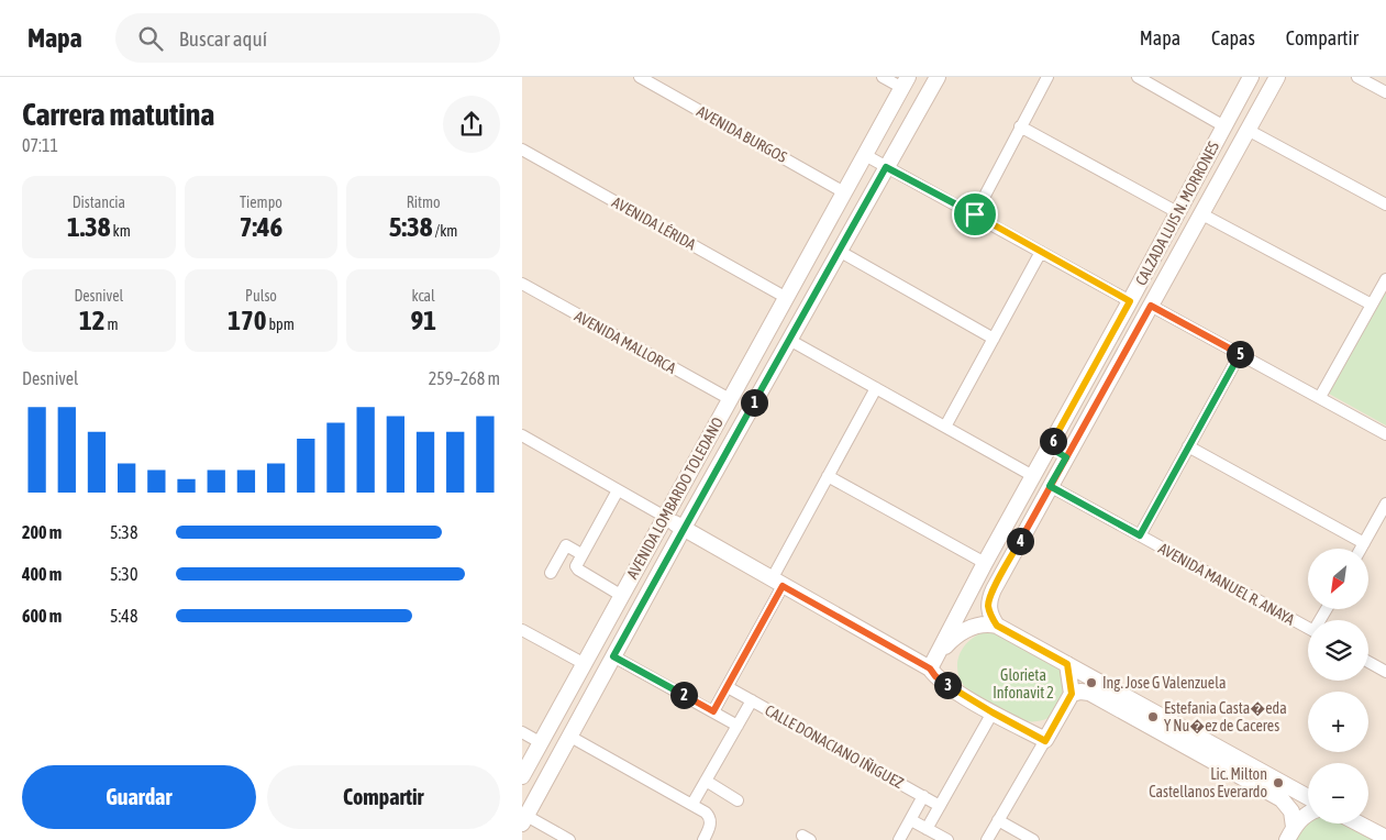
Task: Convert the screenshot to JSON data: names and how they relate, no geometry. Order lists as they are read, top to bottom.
{
  "streets": {
    "street": [
      "AVENIDA BURGOS",
      "CALZADA LUIS N. MORRONES",
      "AVENIDA LÉRIDA",
      "AVENIDA MALLORCA",
      "AVENIDA LOMBARDO TOLEDANO",
      "AVENIDA MANUEL R. ANAYA",
      "CALLE DONACIANO IÑIGUEZ"
    ]
  },
  "crossings": [
    ["AVENIDA BURGOS", "AVENIDA LOMBARDO TOLEDANO"],
    ["CALZADA LUIS N. MORRONES", "AVENIDA MANUEL R. ANAYA"],
    ["AVENIDA LÉRIDA", "AVENIDA LOMBARDO TOLEDANO"],
    ["AVENIDA MALLORCA", "AVENIDA LOMBARDO TOLEDANO"]
  ],
  "parks": ["Glorieta Infonavit 2"],
  "places": ["Ing. Jose G Valenzuela", "Estefania Casta�eda Y Nu�ez de Caceres", "Lic. Milton Castellanos Everardo"],
  "north": "bottom left",
  "page": {
    "header": "Mapa",
    "search": "Buscar aquí",
    "nav": ["Mapa", "Capas", "Compartir"],
    "heading": ["Carrera matutina", "07:11"],
    "stats": [
      ["Distancia", "1.38 km"],
      ["Tiempo", "7:46"],
      ["Ritmo", "5:38 /km"],
      ["Desnivel", "12 m"],
      ["Pulso", "170 bpm"],
      ["kcal", "91"]
    ],
    "pins": [
      "5",
      "1",
      "6",
      "4",
      "3",
      "2"
    ],
    "chart": ["Desnivel", "259–268 m"],
    "list": [
      {
        "name": "200 m",
        "note": "5:38"
      },
      {
        "name": "400 m",
        "note": "5:30"
      },
      {
        "name": "600 m",
        "note": "5:48"
      }
    ],
    "map_buttons": ["+", "−"],
    "buttons": ["Guardar", "Compartir"]
  }
}
